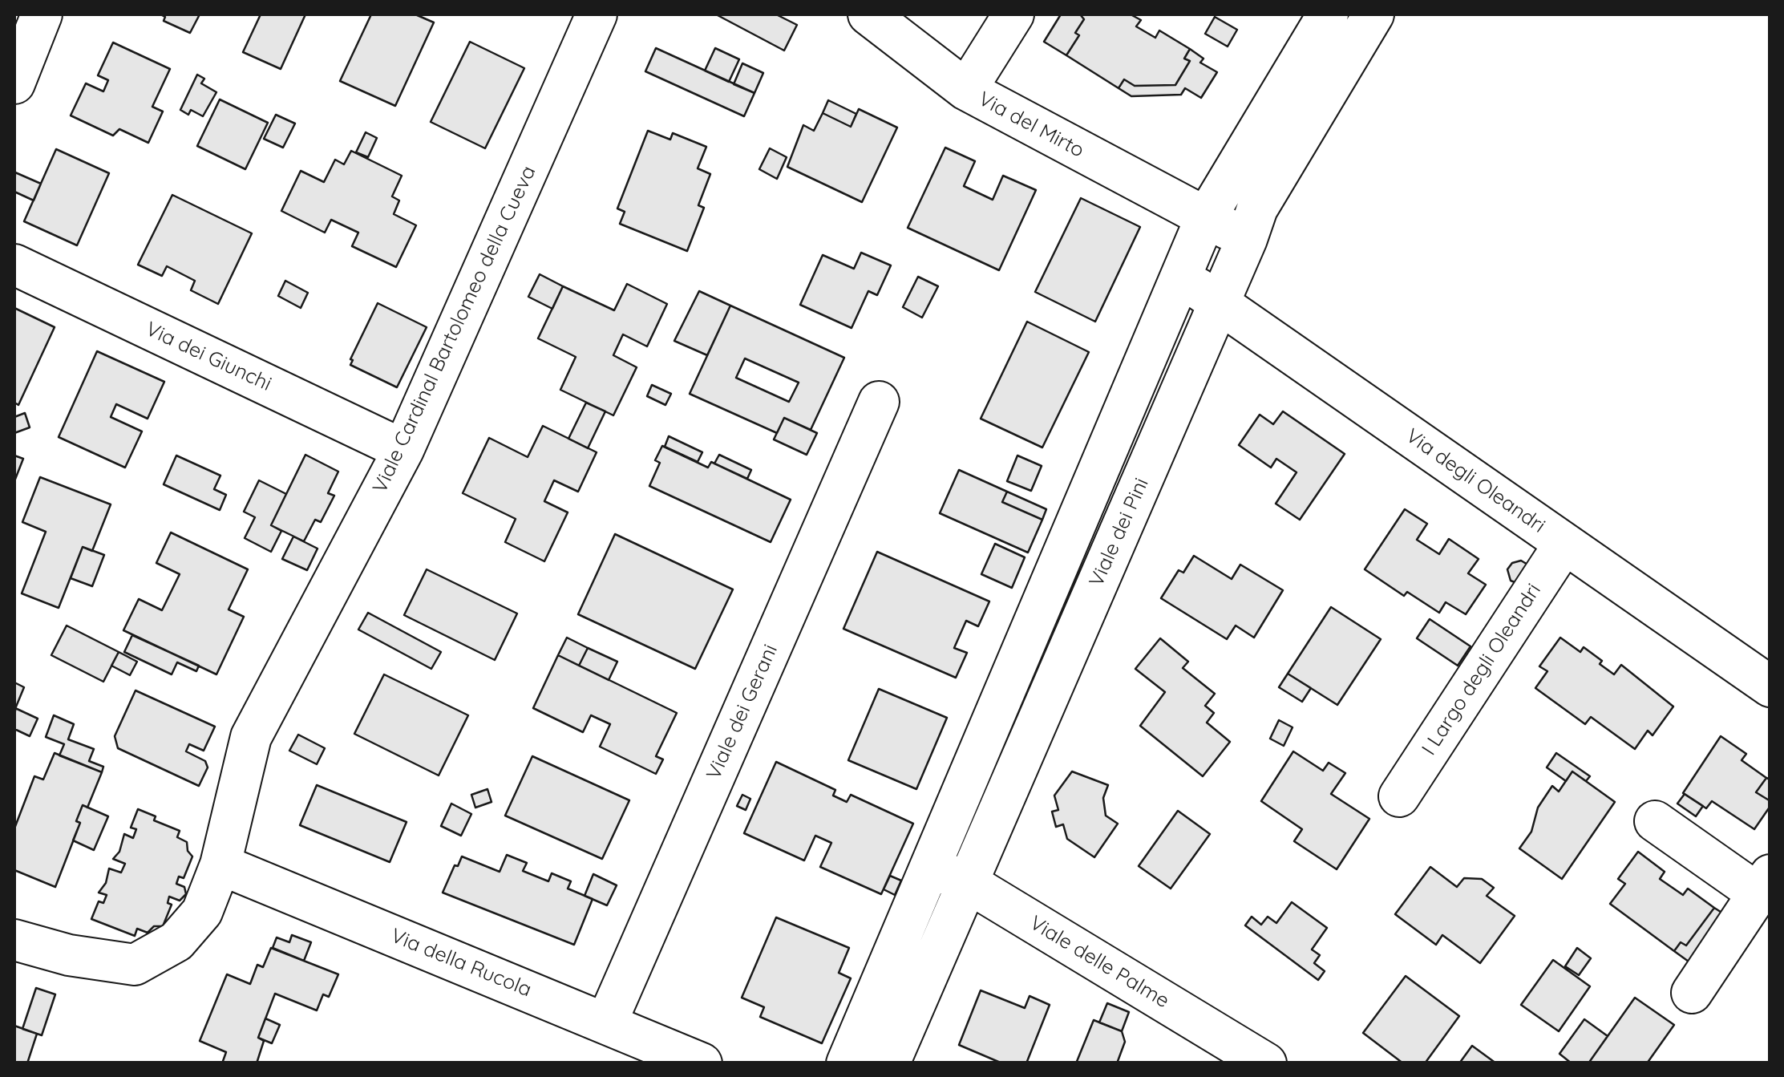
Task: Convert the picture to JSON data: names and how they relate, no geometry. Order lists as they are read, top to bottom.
{
  "streets": {
    "street": [
      "Via del Mirto",
      "Viale Cardinal Bartolomeo della Cueva",
      "Via dei Giunchi",
      "Via degli Oleandri",
      "Viale dei Pini",
      "I Largo degli Oleandri",
      "Viale dei Gerani",
      "Viale delle Palme",
      "Via della Rucola"
    ]
  },
  "crossings": [
    ["Via del Mirto", "Viale dei Pini"],
    ["Viale Cardinal Bartolomeo della Cueva", "Via dei Giunchi"],
    ["Viale Cardinal Bartolomeo della Cueva", "Via della Rucola"],
    ["Via degli Oleandri", "Viale dei Pini"],
    ["Via degli Oleandri", "I Largo degli Oleandri"],
    ["Viale dei Pini", "Viale delle Palme"],
    ["Viale dei Gerani", "Via della Rucola"]
  ]
}
